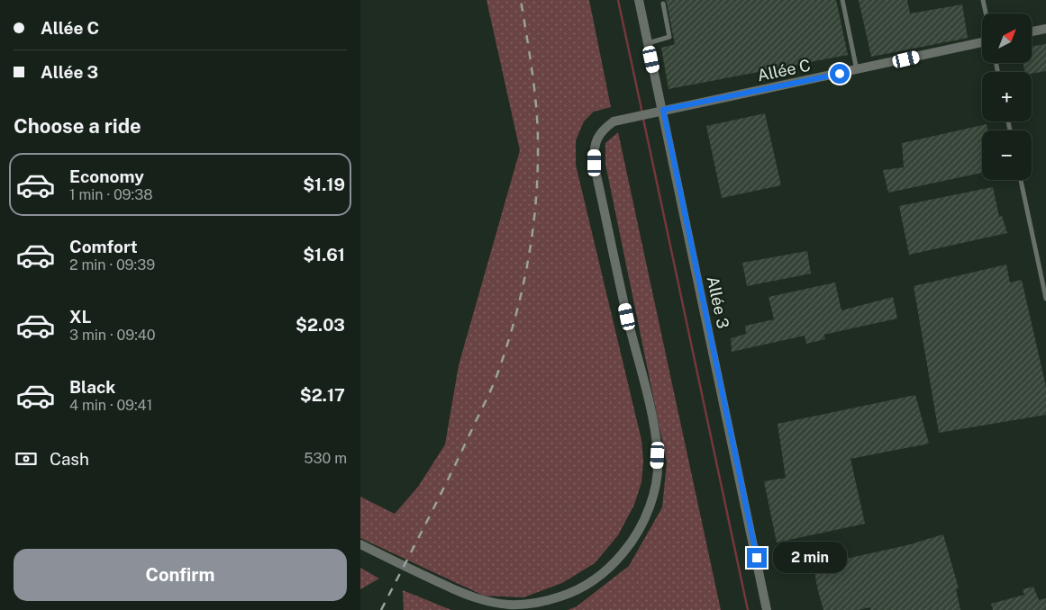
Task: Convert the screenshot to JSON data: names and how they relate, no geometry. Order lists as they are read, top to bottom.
{
  "streets": {
    "street": ["Allée C", "Allée 3"]
  },
  "crossings": [
    ["Allée C", "Allée 3"]
  ],
  "north": "top right",
  "page": {
    "banner": ["Allée C", "Allée 3"],
    "map_buttons": ["+", "−"],
    "heading": "Choose a ride",
    "list": [
      {
        "name": "Economy",
        "note": "1 min · 09:38",
        "value": "$1.19"
      },
      {
        "name": "Comfort",
        "note": "2 min · 09:39",
        "value": "$1.61"
      },
      {
        "name": "XL",
        "note": "3 min · 09:40",
        "value": "$2.03"
      },
      {
        "name": "Black",
        "note": "4 min · 09:41",
        "value": "$2.17"
      }
    ],
    "pay": ["Cash", "530 m"],
    "buttons": "Confirm",
    "bubble": "2 min"
  }
}
